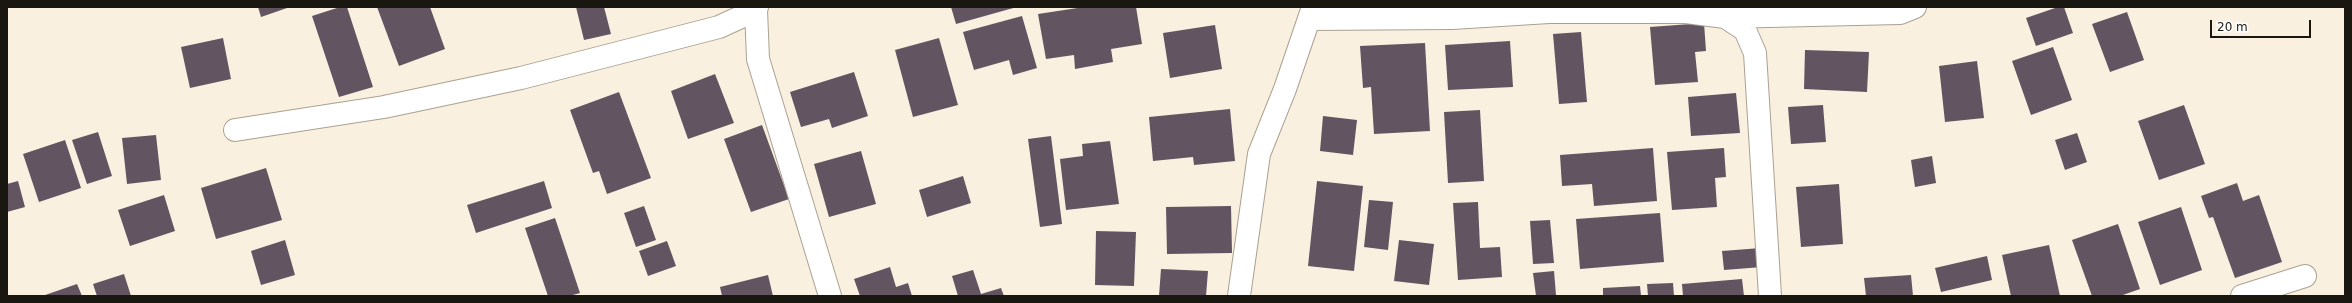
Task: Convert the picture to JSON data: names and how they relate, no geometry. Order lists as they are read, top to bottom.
{
  "scale_bar": "20 m"
}
